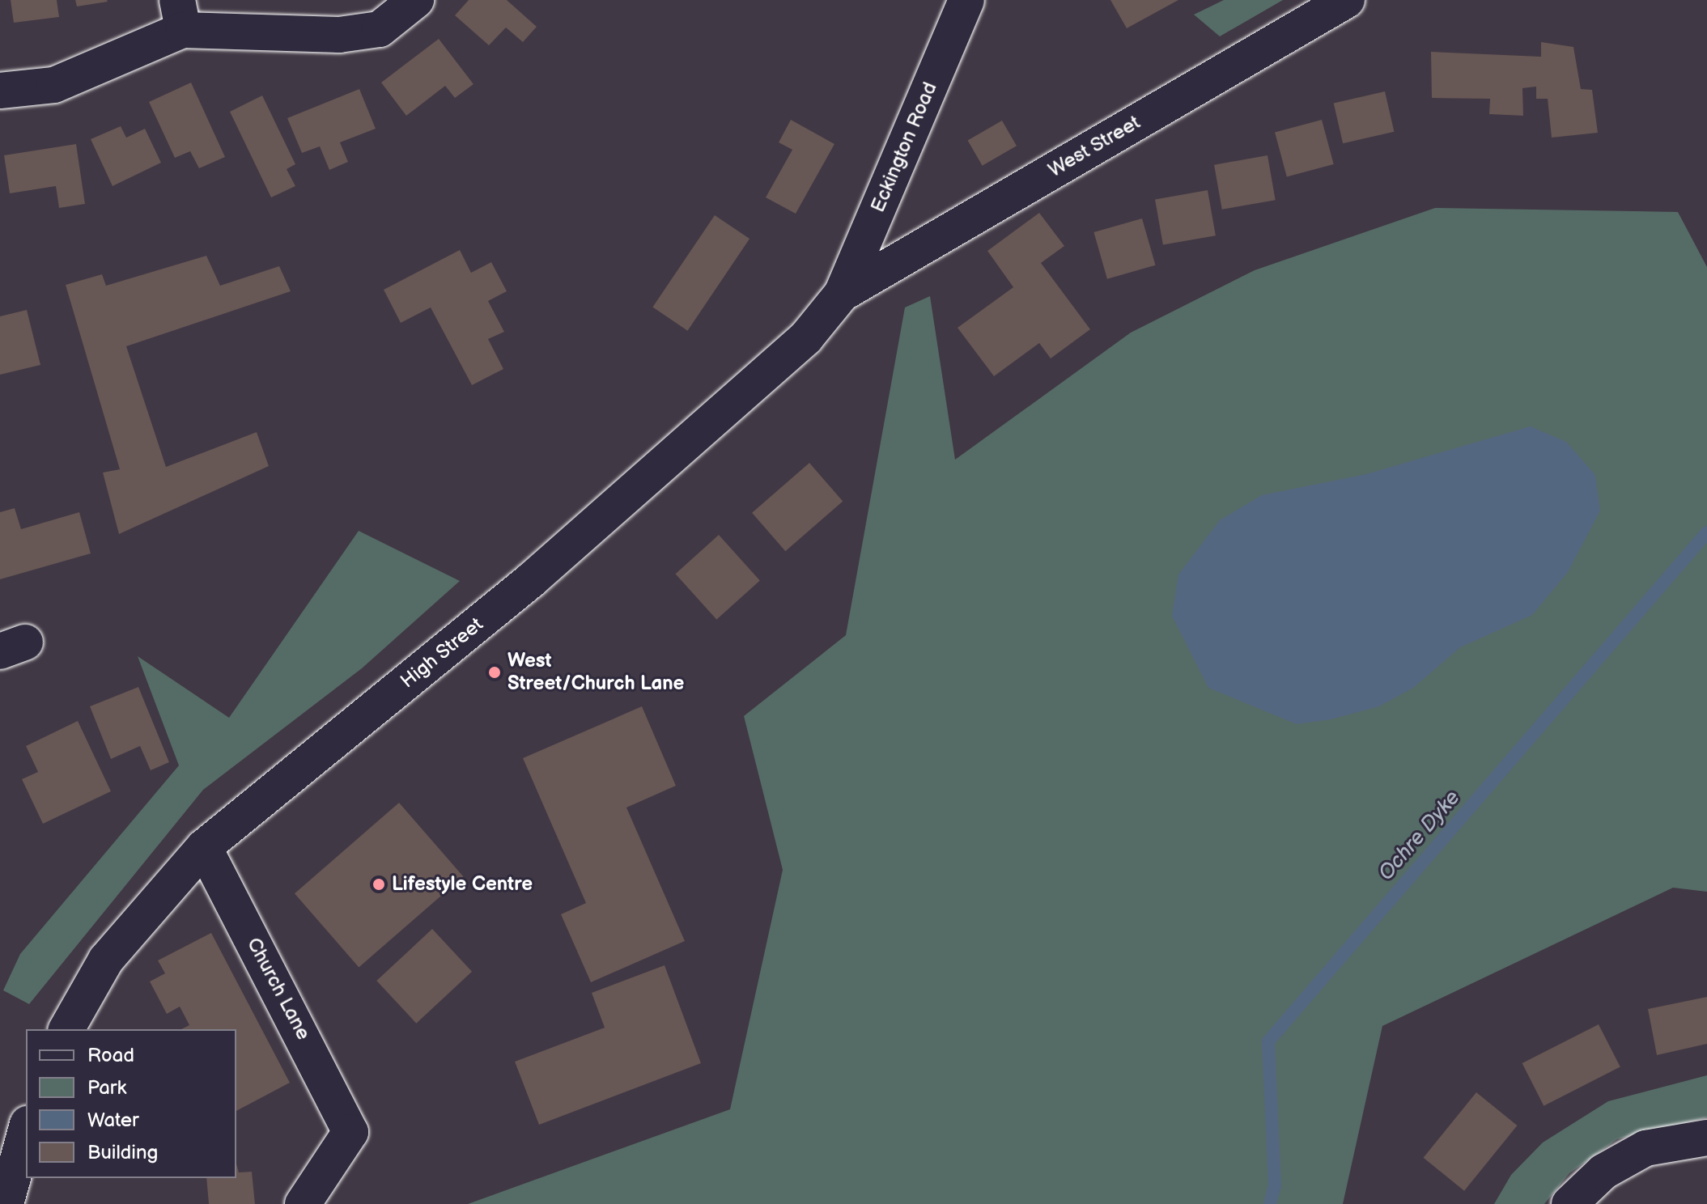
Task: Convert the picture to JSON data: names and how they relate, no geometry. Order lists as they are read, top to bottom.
{
  "streets": {
    "street": [
      "West Street",
      "Eckington Road",
      "High Street",
      "Church Lane"
    ]
  },
  "crossings": [
    ["West Street", "Eckington Road"],
    ["West Street", "High Street"],
    ["Eckington Road", "High Street"],
    ["High Street", "Church Lane"]
  ],
  "water": ["Ochre Dyke"],
  "places": ["West Street/Church Lane", "Lifestyle Centre"],
  "legend": [
    "Road",
    "Park",
    "Water",
    "Building"
  ]
}
